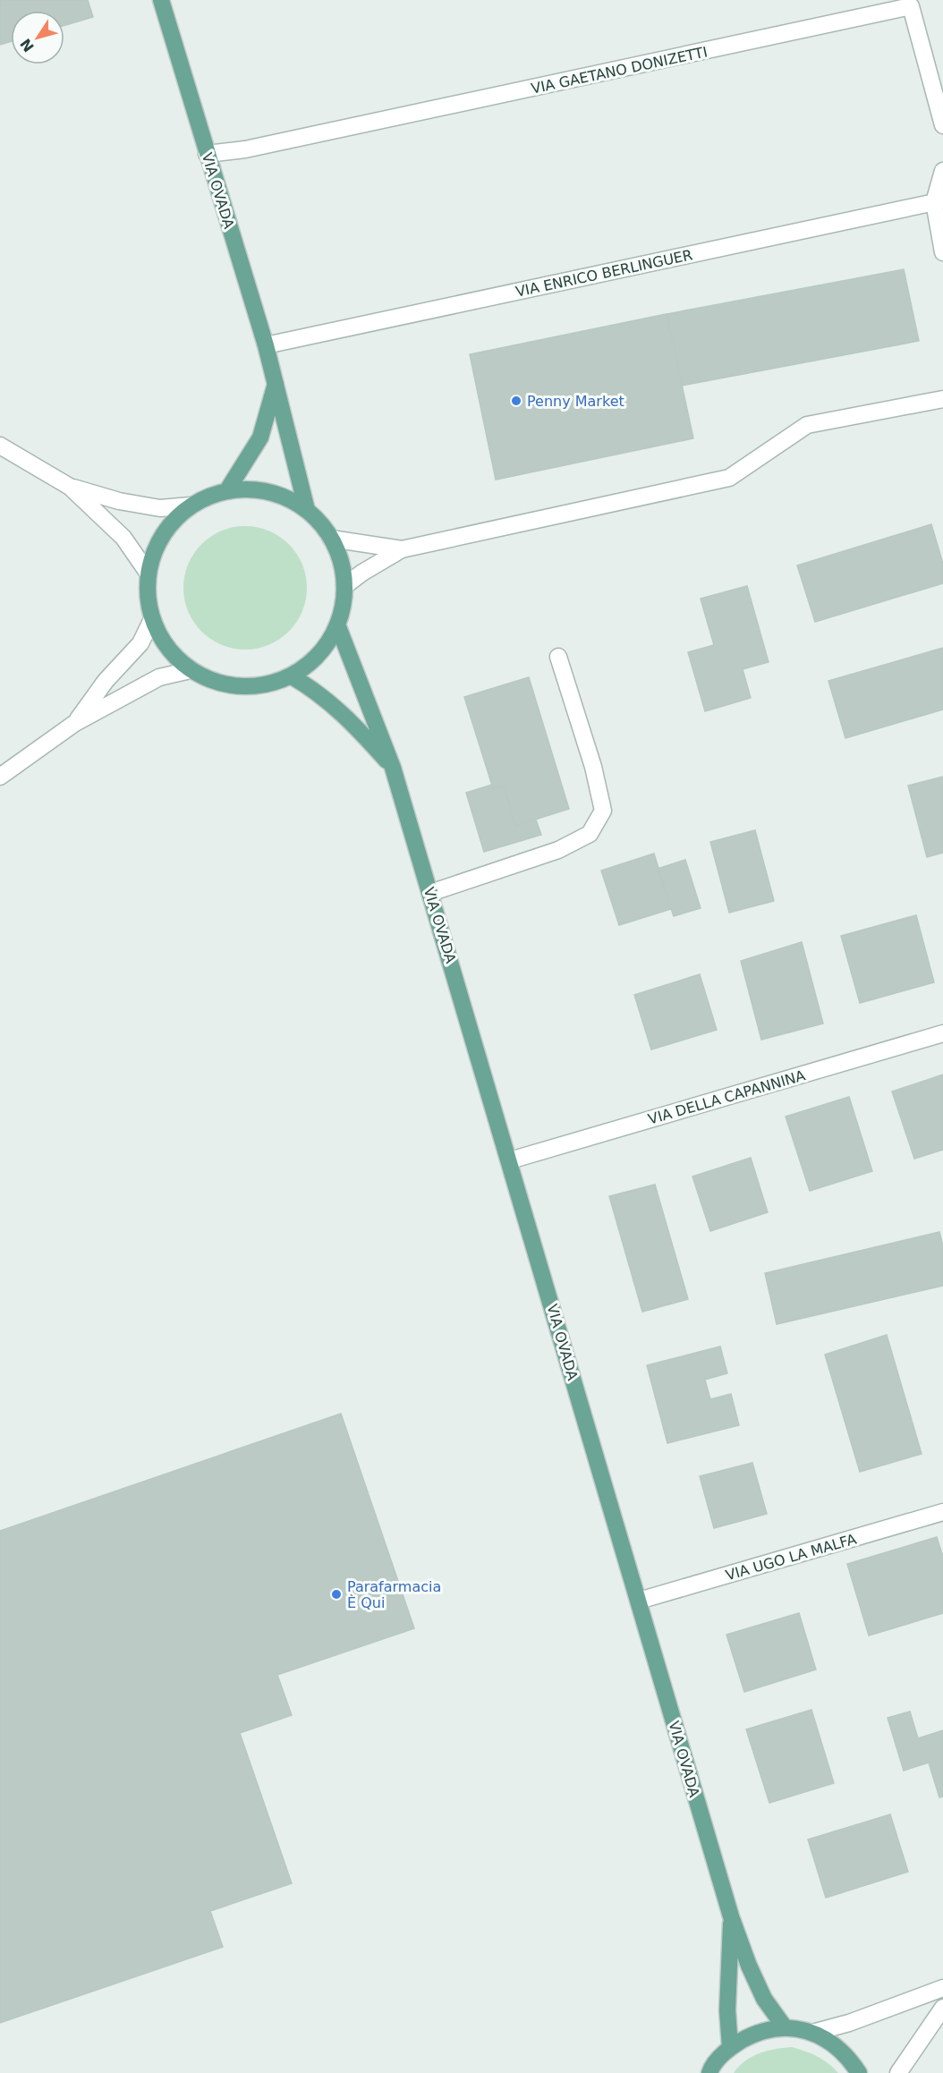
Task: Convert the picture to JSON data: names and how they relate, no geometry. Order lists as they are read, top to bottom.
{
  "streets": {
    "main road": ["VIA OVADA"],
    "street": [
      "VIA GAETANO DONIZETTI",
      "VIA ENRICO BERLINGUER",
      "VIA DELLA CAPANNINA",
      "VIA UGO LA MALFA"
    ]
  },
  "crossings": [
    ["VIA GAETANO DONIZETTI", "VIA OVADA"],
    ["VIA OVADA", "VIA ENRICO BERLINGUER"],
    ["VIA OVADA", "VIA DELLA CAPANNINA"],
    ["VIA OVADA", "VIA UGO LA MALFA"]
  ],
  "places": ["Penny Market", "Parafarmacia È Qui"],
  "north": "bottom left"
}
